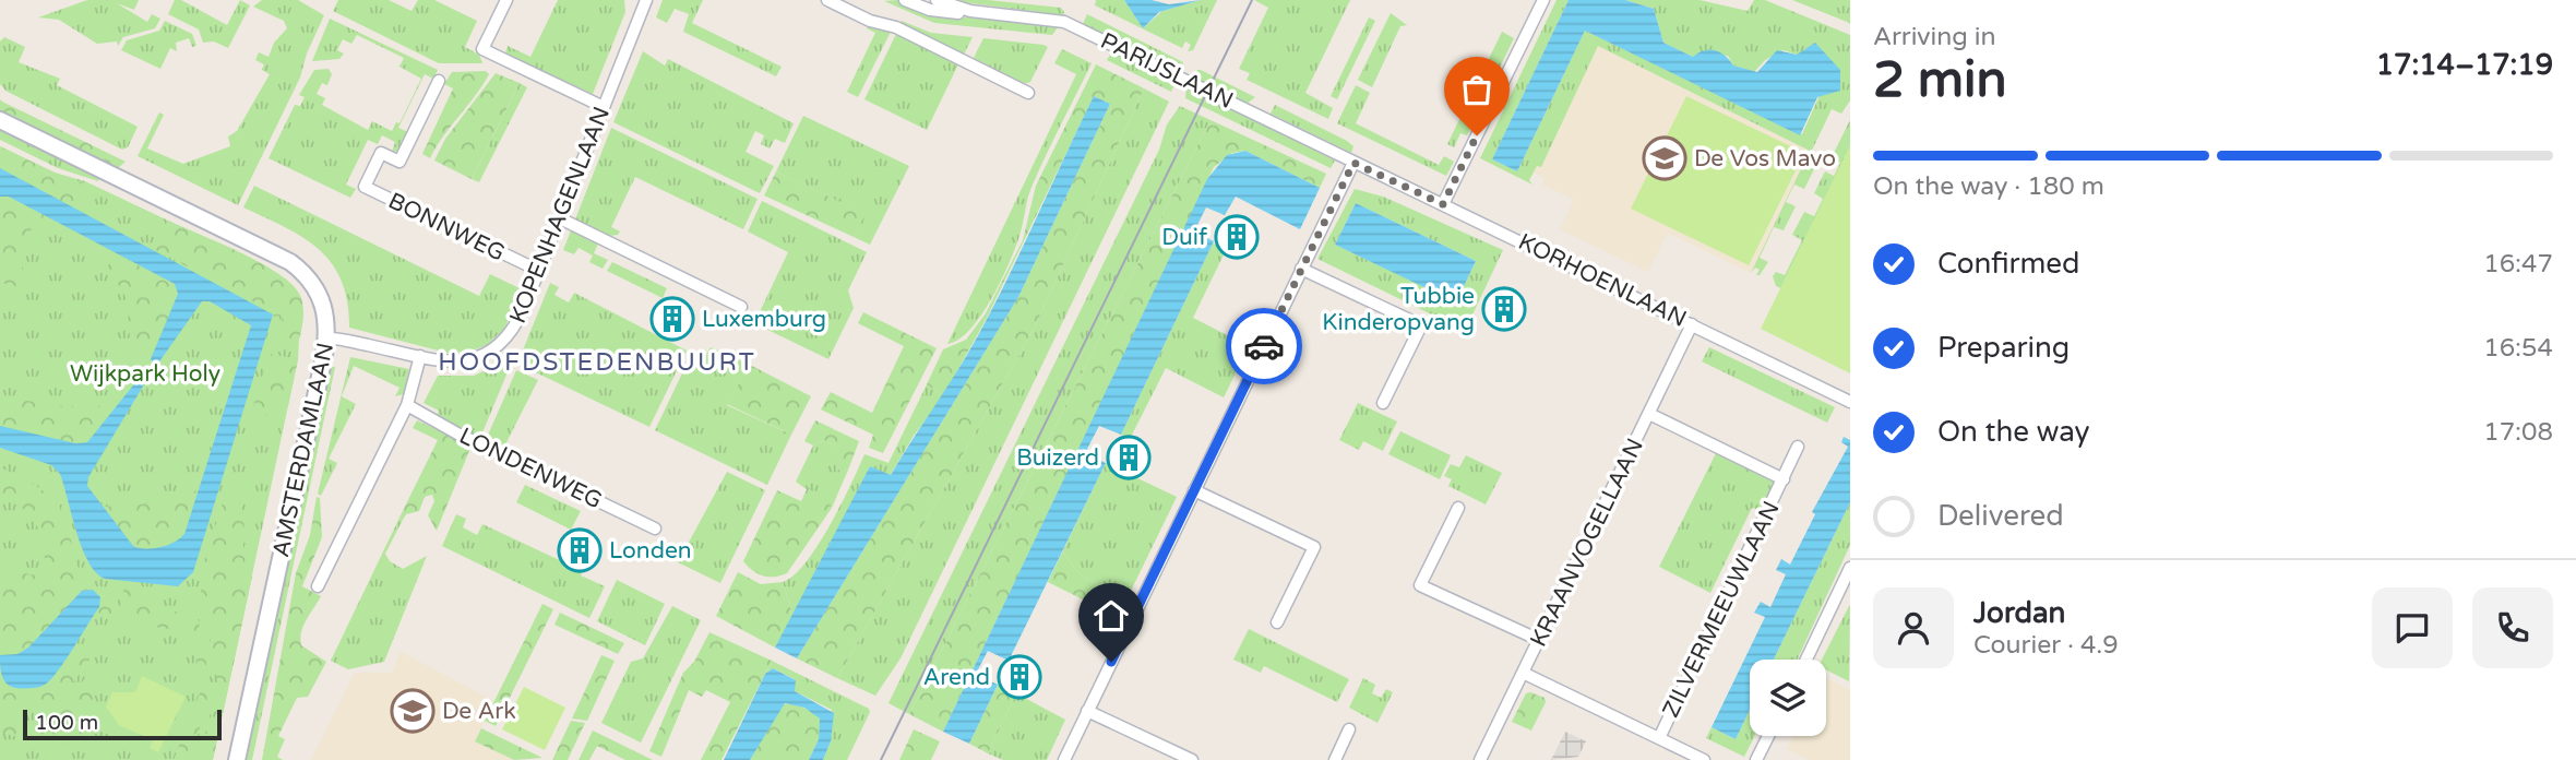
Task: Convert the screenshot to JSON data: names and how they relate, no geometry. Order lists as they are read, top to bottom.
{
  "streets": {
    "street": [
      "PARIJSLAAN",
      "KOPENHAGENLAAN",
      "BONNWEG",
      "KORHOENLAAN",
      "AMSTERDAMLAAN",
      "LONDENWEG",
      "KRAANVOGELLAAN",
      "ZILVERMEEUWLAAN"
    ]
  },
  "crossings": [
    ["PARIJSLAAN", "KORHOENLAAN"],
    ["KOPENHAGENLAAN", "BONNWEG"],
    ["KOPENHAGENLAAN", "AMSTERDAMLAAN"],
    ["KORHOENLAAN", "KRAANVOGELLAAN"],
    ["KRAANVOGELLAAN", "ZILVERMEEUWLAAN"]
  ],
  "districts": ["HOOFDSTEDENBUURT"],
  "parks": ["Wijkpark Holy"],
  "places": {
    "school or university": ["De Vos Mavo", "De Ark"],
    "building": [
      "Duif",
      "Tubbie Kinderopvang",
      "Luxemburg",
      "Buizerd",
      "Londen",
      "Arend"
    ]
  },
  "scale_bar": "100 m",
  "page": {
    "heading": ["2 min", "Arriving in", "17:14–17:19"],
    "panel": ["Jordan", "Courier · 4.9"],
    "bar": "On the way · 180 m",
    "list": [
      ["Confirmed", "16:47"],
      ["Preparing", "16:54"],
      ["On the way", "17:08"],
      "Delivered"
    ],
    "scale": "100 m"
  }
}
